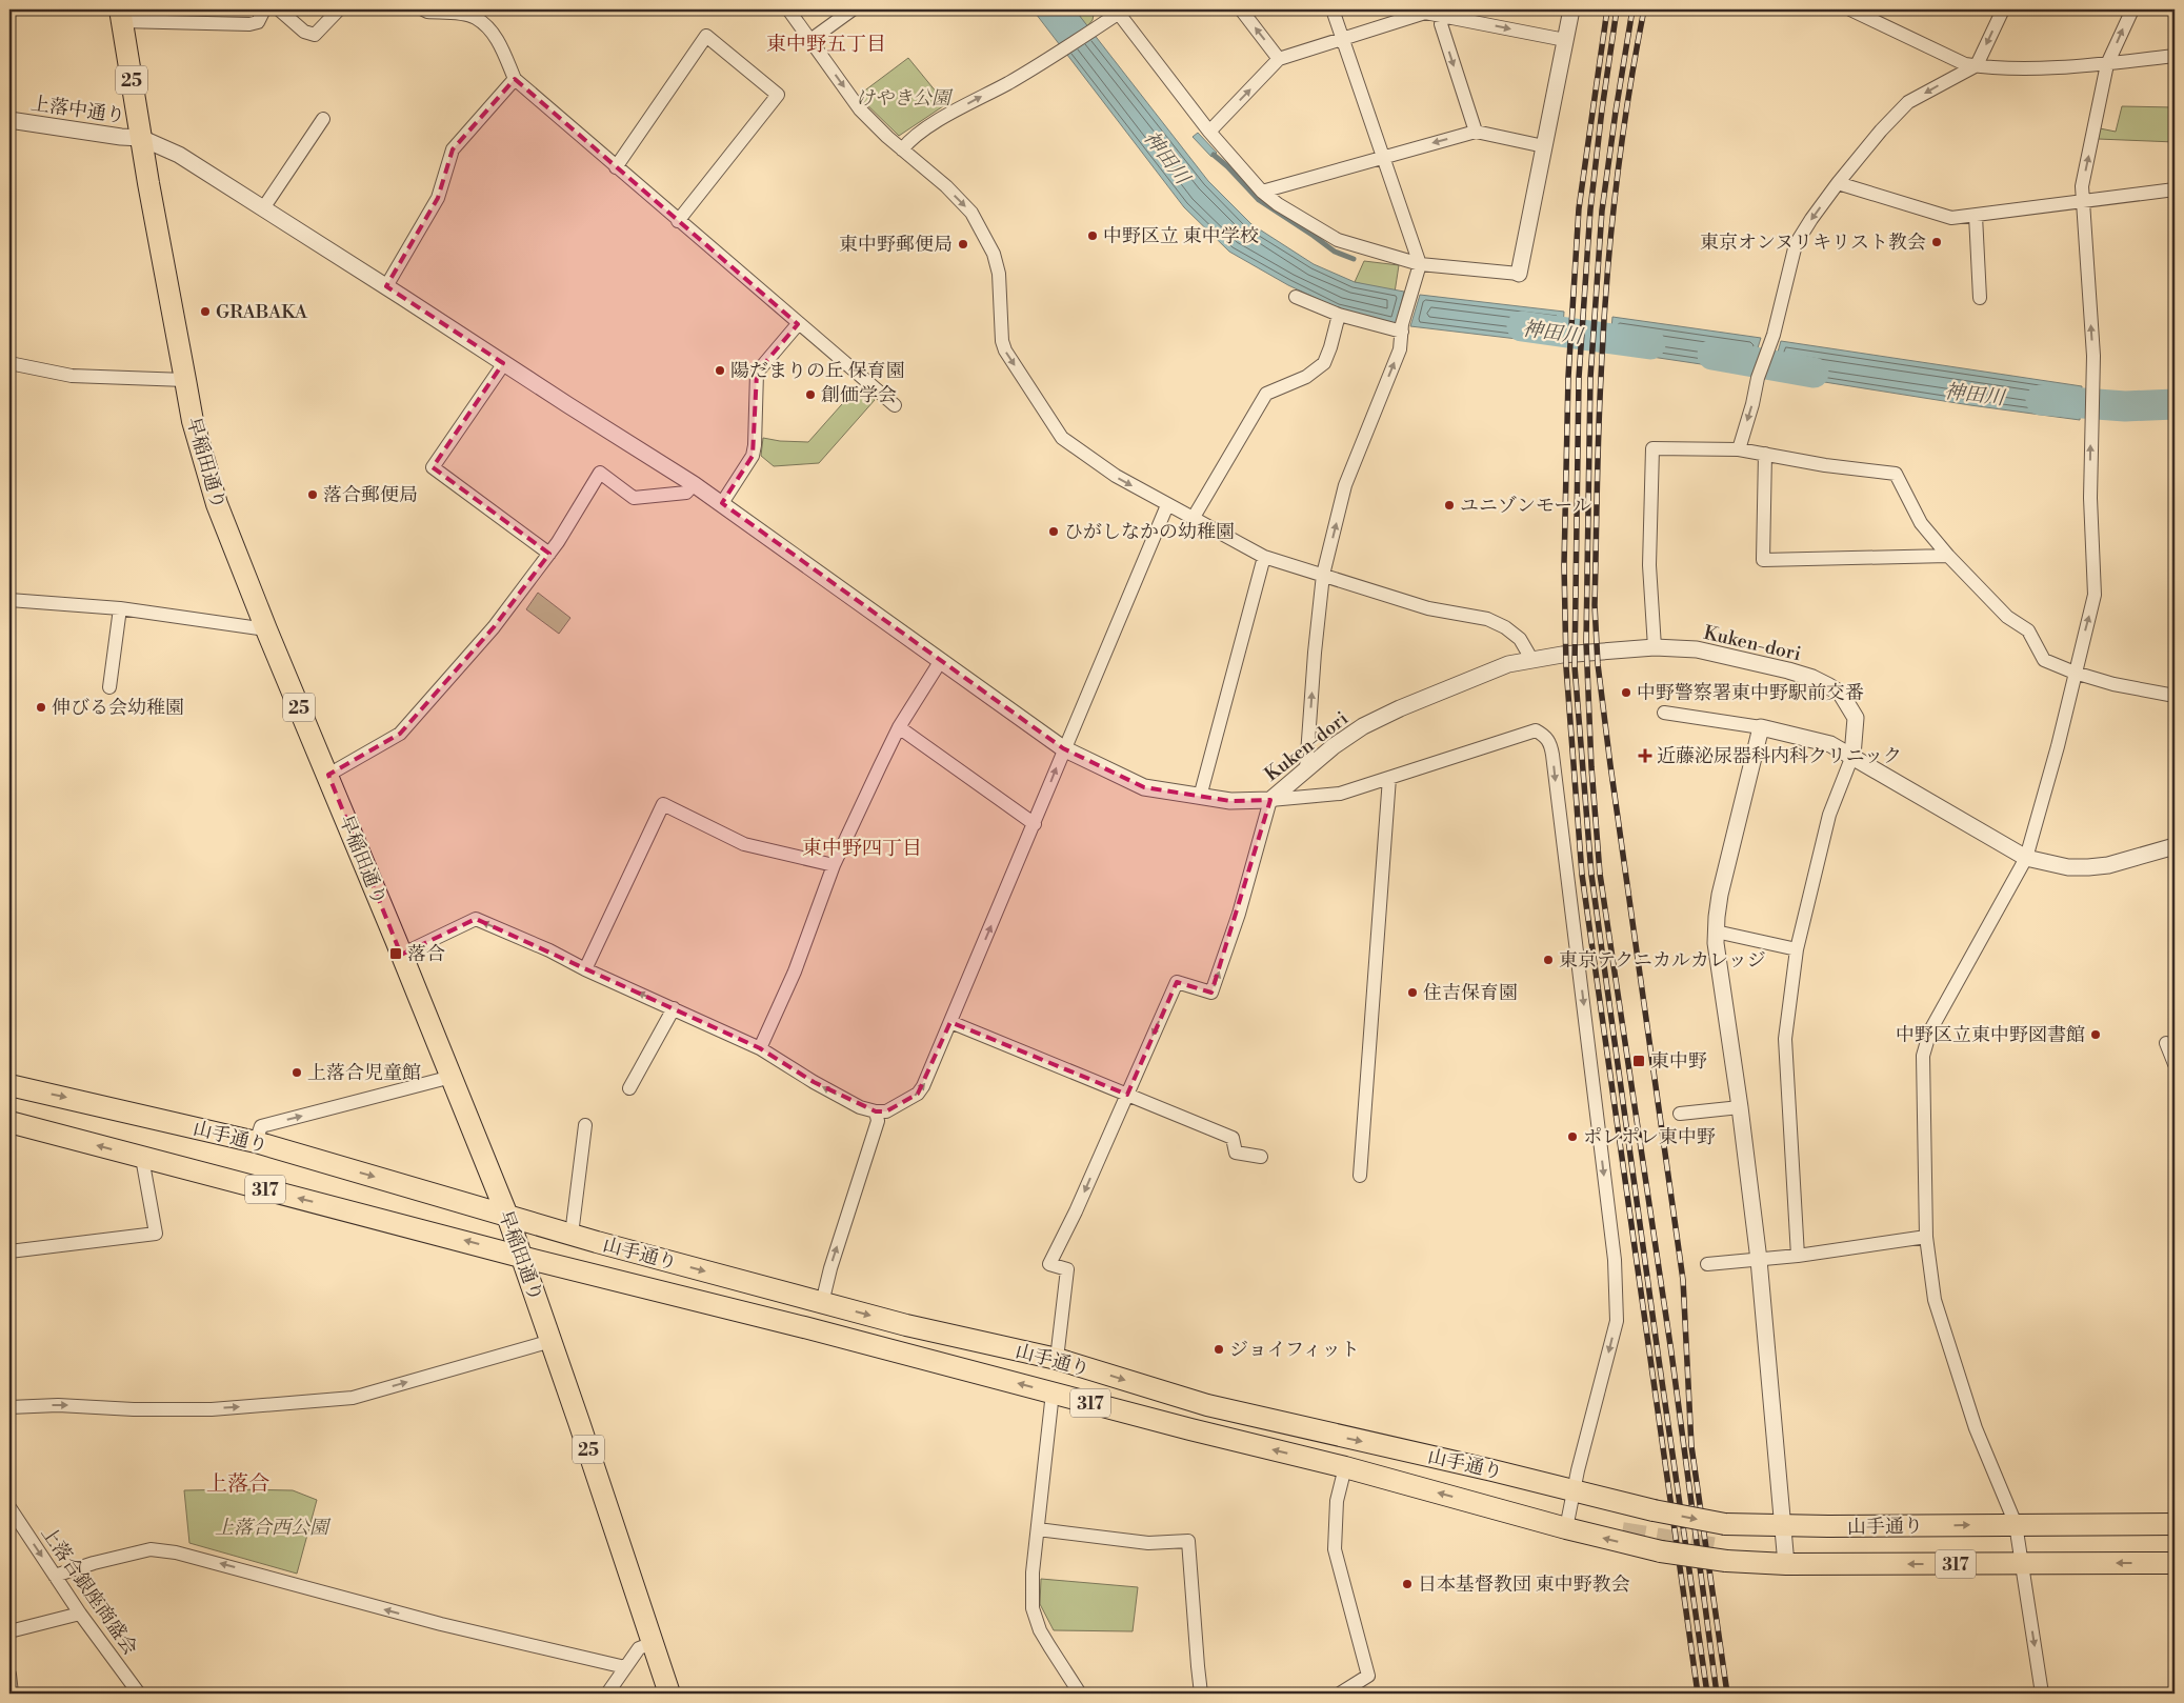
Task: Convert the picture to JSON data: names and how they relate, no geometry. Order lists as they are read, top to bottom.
{
  "streets": {
    "main road": [
      "25",
      "早稲田通り",
      "山手通り",
      "317"
    ],
    "street": ["上落中通り", "Kuken-dori", "上落合銀座商盛会"]
  },
  "crossings": [
    ["上落中通り", "早稲田通り"],
    ["上落中通り", "Kuken-dori"],
    ["早稲田通り", "山手通り"]
  ],
  "one_way": ["上落合銀座商盛会"],
  "districts": ["東中野五丁目", "東中野四丁目", "上落合"],
  "water": ["神田川"],
  "parks": ["けやき公園", "上落合西公園"],
  "places": {
    "other": [
      "中野区立 東中学校",
      "東京オンヌリキリスト教会",
      "東中野郵便局",
      "GRABAKA",
      "陽だまりの丘 保育園",
      "創価学会",
      "落合郵便局",
      "ユニゾンモール",
      "ひがしなかの幼稚園",
      "中野警察署東中野駅前交番",
      "伸びる会幼稚園",
      "東京テクニカルカレッジ",
      "住吉保育園",
      "中野区立東中野図書館",
      "上落合児童館",
      "ポレポレ東中野",
      "ジョイフィット",
      "日本基督教団 東中野教会"
    ],
    "health": ["近藤泌尿器科内科クリニック"],
    "transit": ["落合", "東中野"]
  }
}
